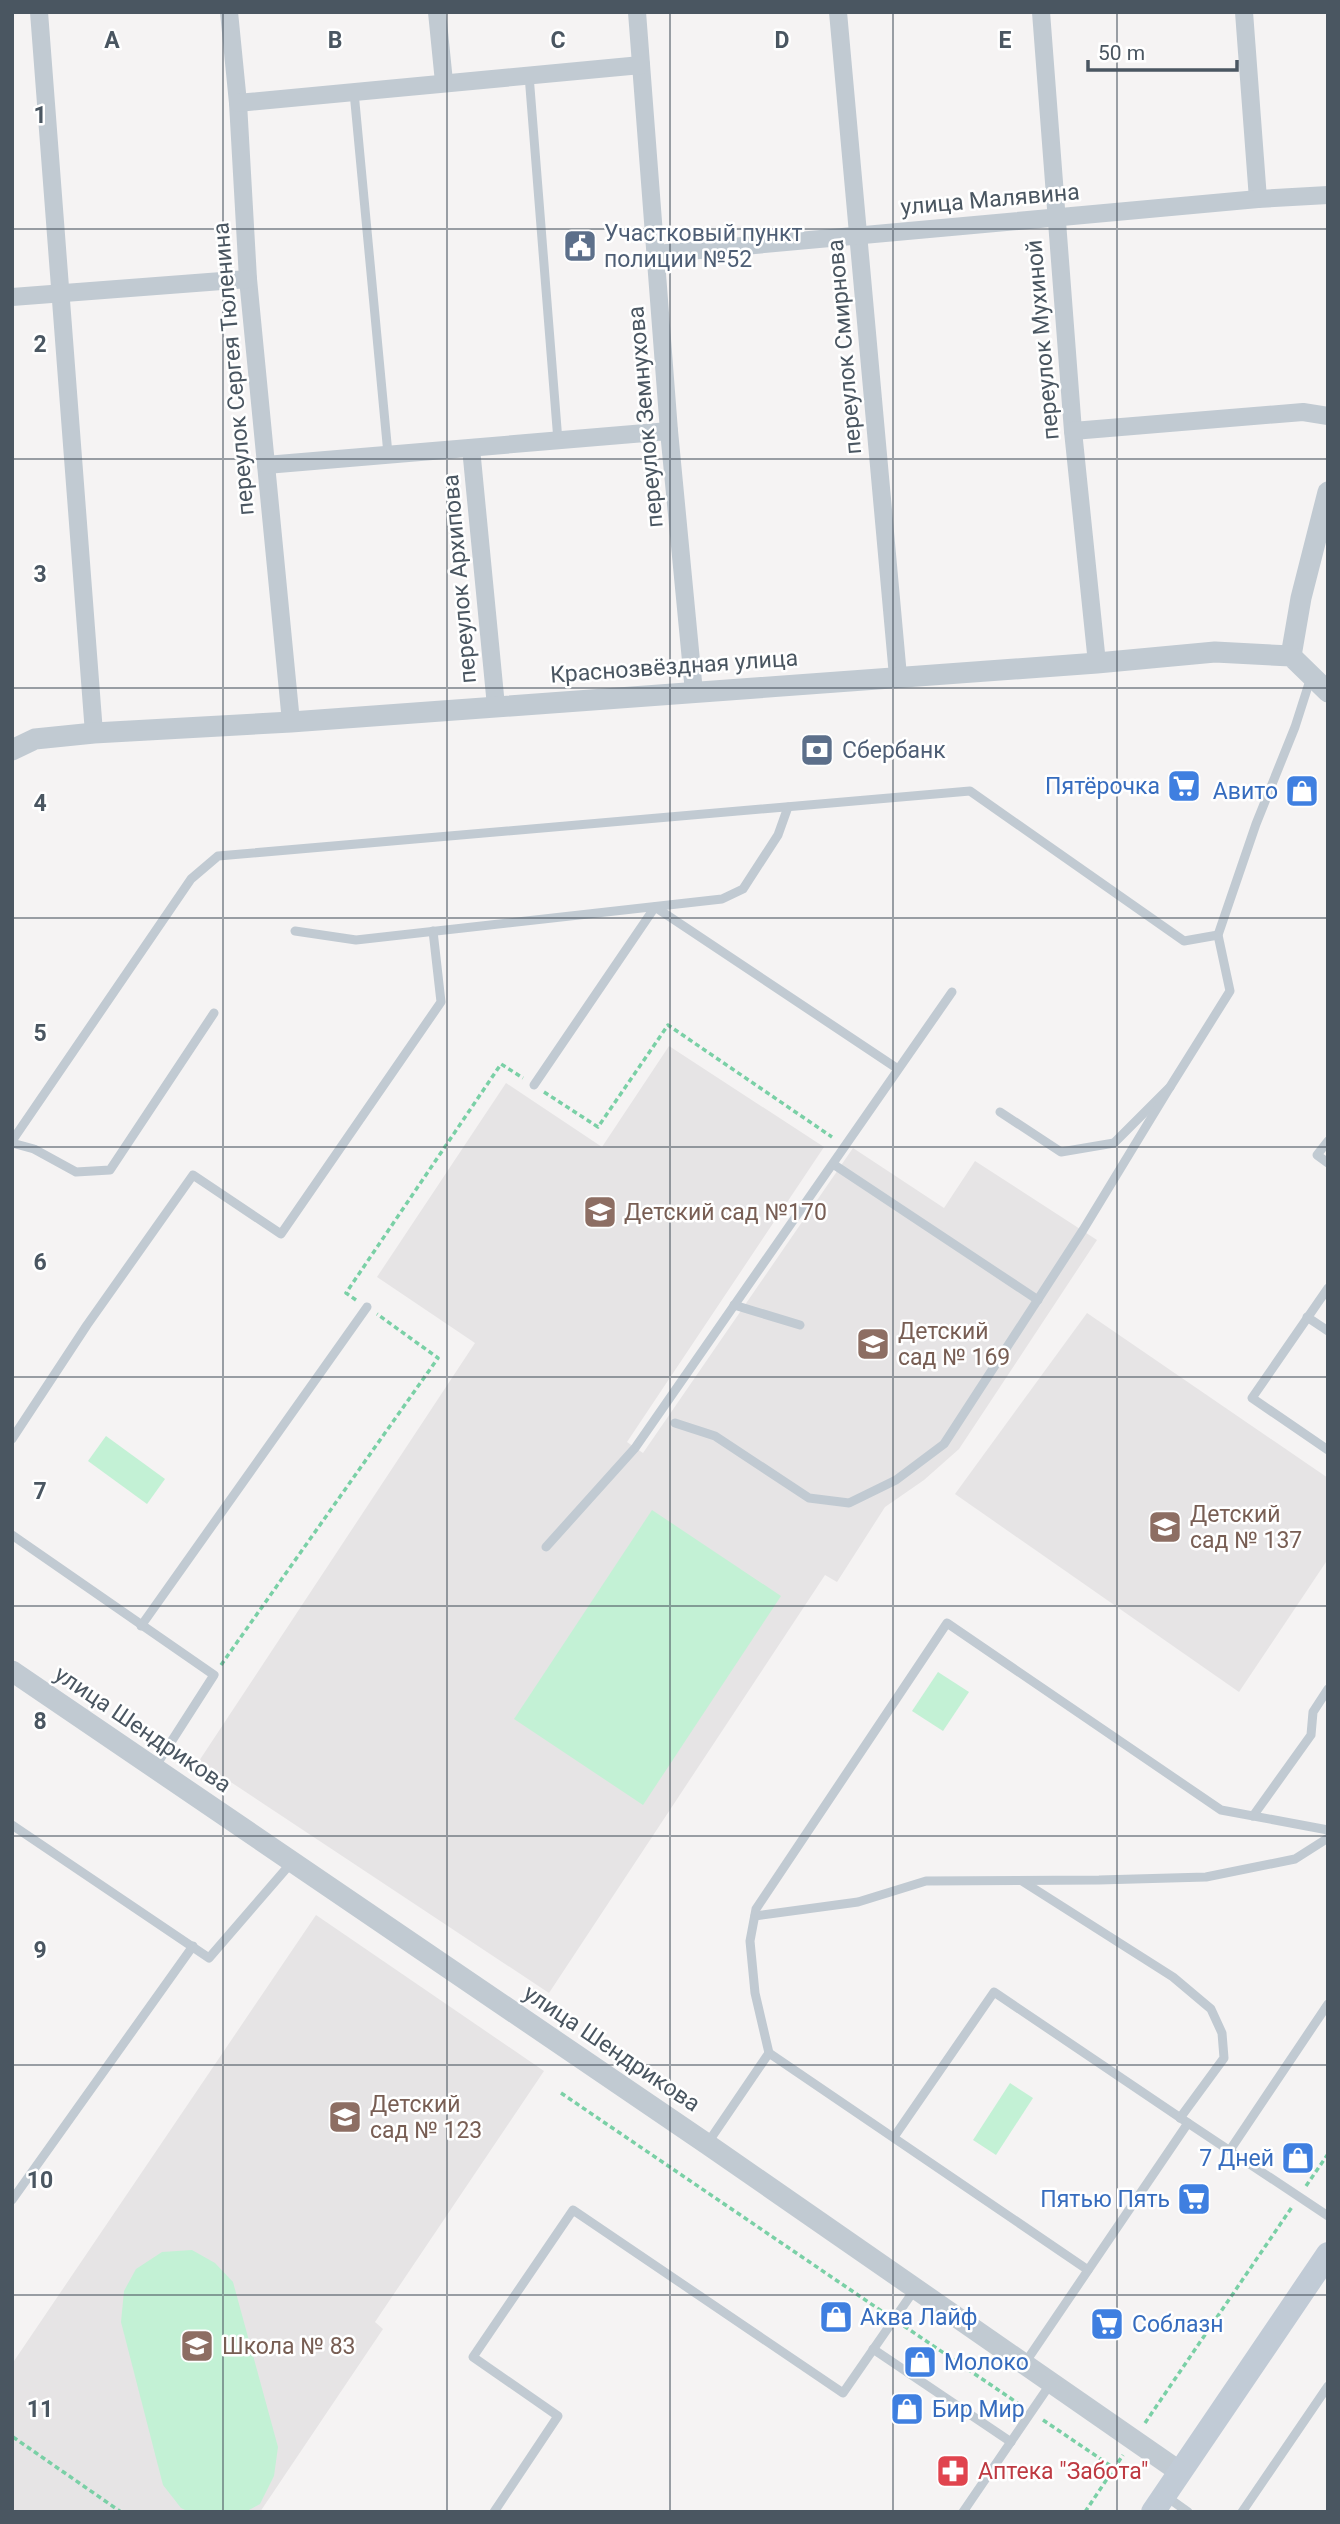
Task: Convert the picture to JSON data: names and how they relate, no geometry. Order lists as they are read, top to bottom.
{
  "streets": {
    "street": [
      "улица Малявина",
      "переулок Мухиной",
      "переулок Смирнова",
      "переулок Сергея Тюленина",
      "переулок Земнухова",
      "переулок Архипова",
      "Краснозвёздная улица",
      "улица Шендрикова"
    ]
  },
  "crossings": [
    ["улица Малявина", "переулок Мухиной"],
    ["улица Малявина", "переулок Смирнова"],
    ["улица Малявина", "переулок Земнухова"],
    ["переулок Мухиной", "Краснозвёздная улица"],
    ["переулок Смирнова", "Краснозвёздная улица"],
    ["переулок Сергея Тюленина", "Краснозвёздная улица"],
    ["переулок Земнухова", "Краснозвёздная улица"],
    ["переулок Архипова", "Краснозвёздная улица"]
  ],
  "places": {
    "public building": ["Участковый пункт полиции №52"],
    "bank": ["Сбербанк"],
    "supermarket": ["Пятёрочка", "Пятью Пять", "Соблазн"],
    "shop": [
      "Авито",
      "7 Дней",
      "Аква Лайф",
      "Молоко",
      "Бир Мир"
    ],
    "school or university": [
      "Детский сад №170",
      "Детский сад № 169",
      "Детский сад № 137",
      "Детский сад № 123",
      "Школа № 83"
    ],
    "pharmacy": ["Аптека \"Забота\""]
  },
  "scale_bar": "50 m",
  "grid": {
    "columns": [
      "A",
      "B",
      "C",
      "D",
      "E"
    ],
    "rows": [
      "1",
      "2",
      "3",
      "4",
      "5",
      "6",
      "7",
      "8",
      "9",
      "10",
      "11"
    ]
  }
}
